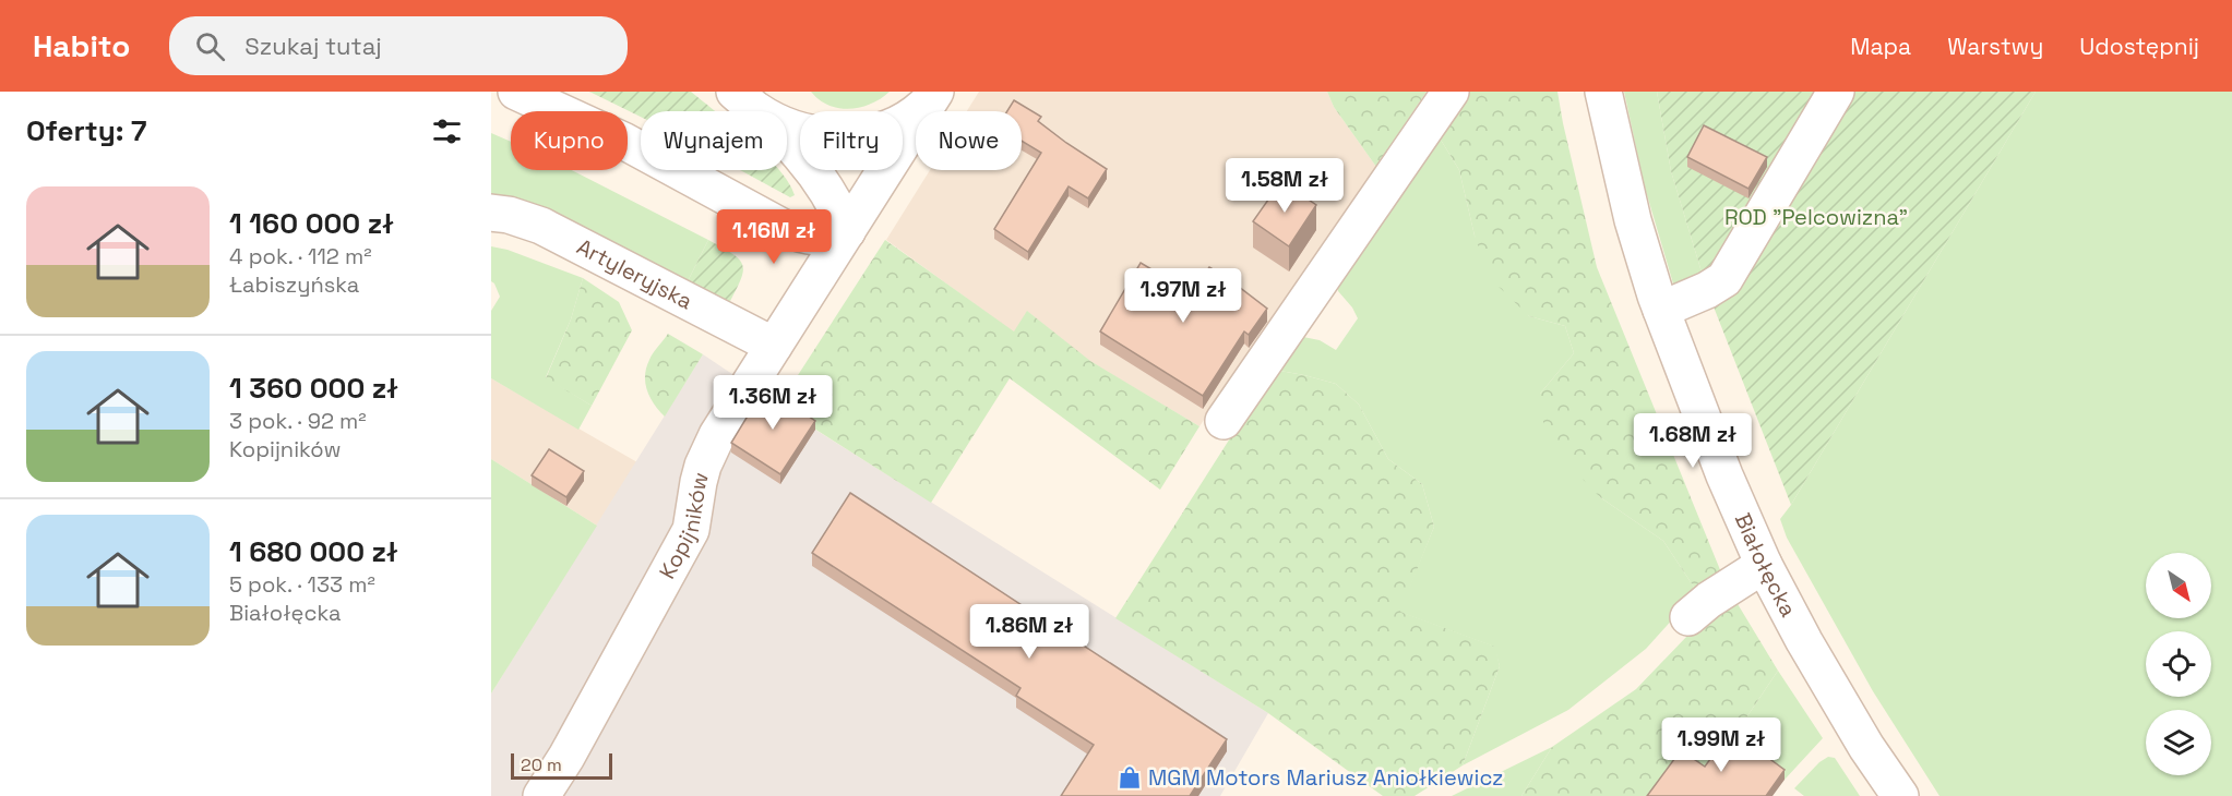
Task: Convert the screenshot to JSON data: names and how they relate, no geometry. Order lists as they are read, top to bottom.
{
  "streets": {
    "street": ["Artyleryjska", "Kopijników", "Białołęcka"]
  },
  "crossings": [
    ["Artyleryjska", "Kopijników"]
  ],
  "parks": ["ROD \"Pelcowizna\""],
  "places": {
    "shop": ["MGM Motors Mariusz Aniołkiewicz"]
  },
  "scale_bar": "20 m",
  "north": "bottom right",
  "page": {
    "header": "Habito",
    "search": "Szukaj tutaj",
    "nav": ["Mapa", "Warstwy", "Udostępnij"],
    "heading": "Oferty: 7",
    "chip": [
      "Kupno",
      "Wynajem",
      "Filtry",
      "Nowe"
    ],
    "price": [
      "1.58M zł",
      "1.16M zł",
      "1.97M zł",
      "1.36M zł",
      "1.68M zł",
      "1.86M zł",
      "1.99M zł"
    ],
    "list": [
      {
        "name": "1 160 000 zł",
        "note": "4 pok. · 112 m² · Łabiszyńska"
      },
      {
        "name": "1 360 000 zł",
        "note": "3 pok. · 92 m² · Kopijników"
      },
      {
        "name": "1 680 000 zł",
        "note": "5 pok. · 133 m² · Białołęcka"
      }
    ],
    "scale": "20 m"
  }
}
